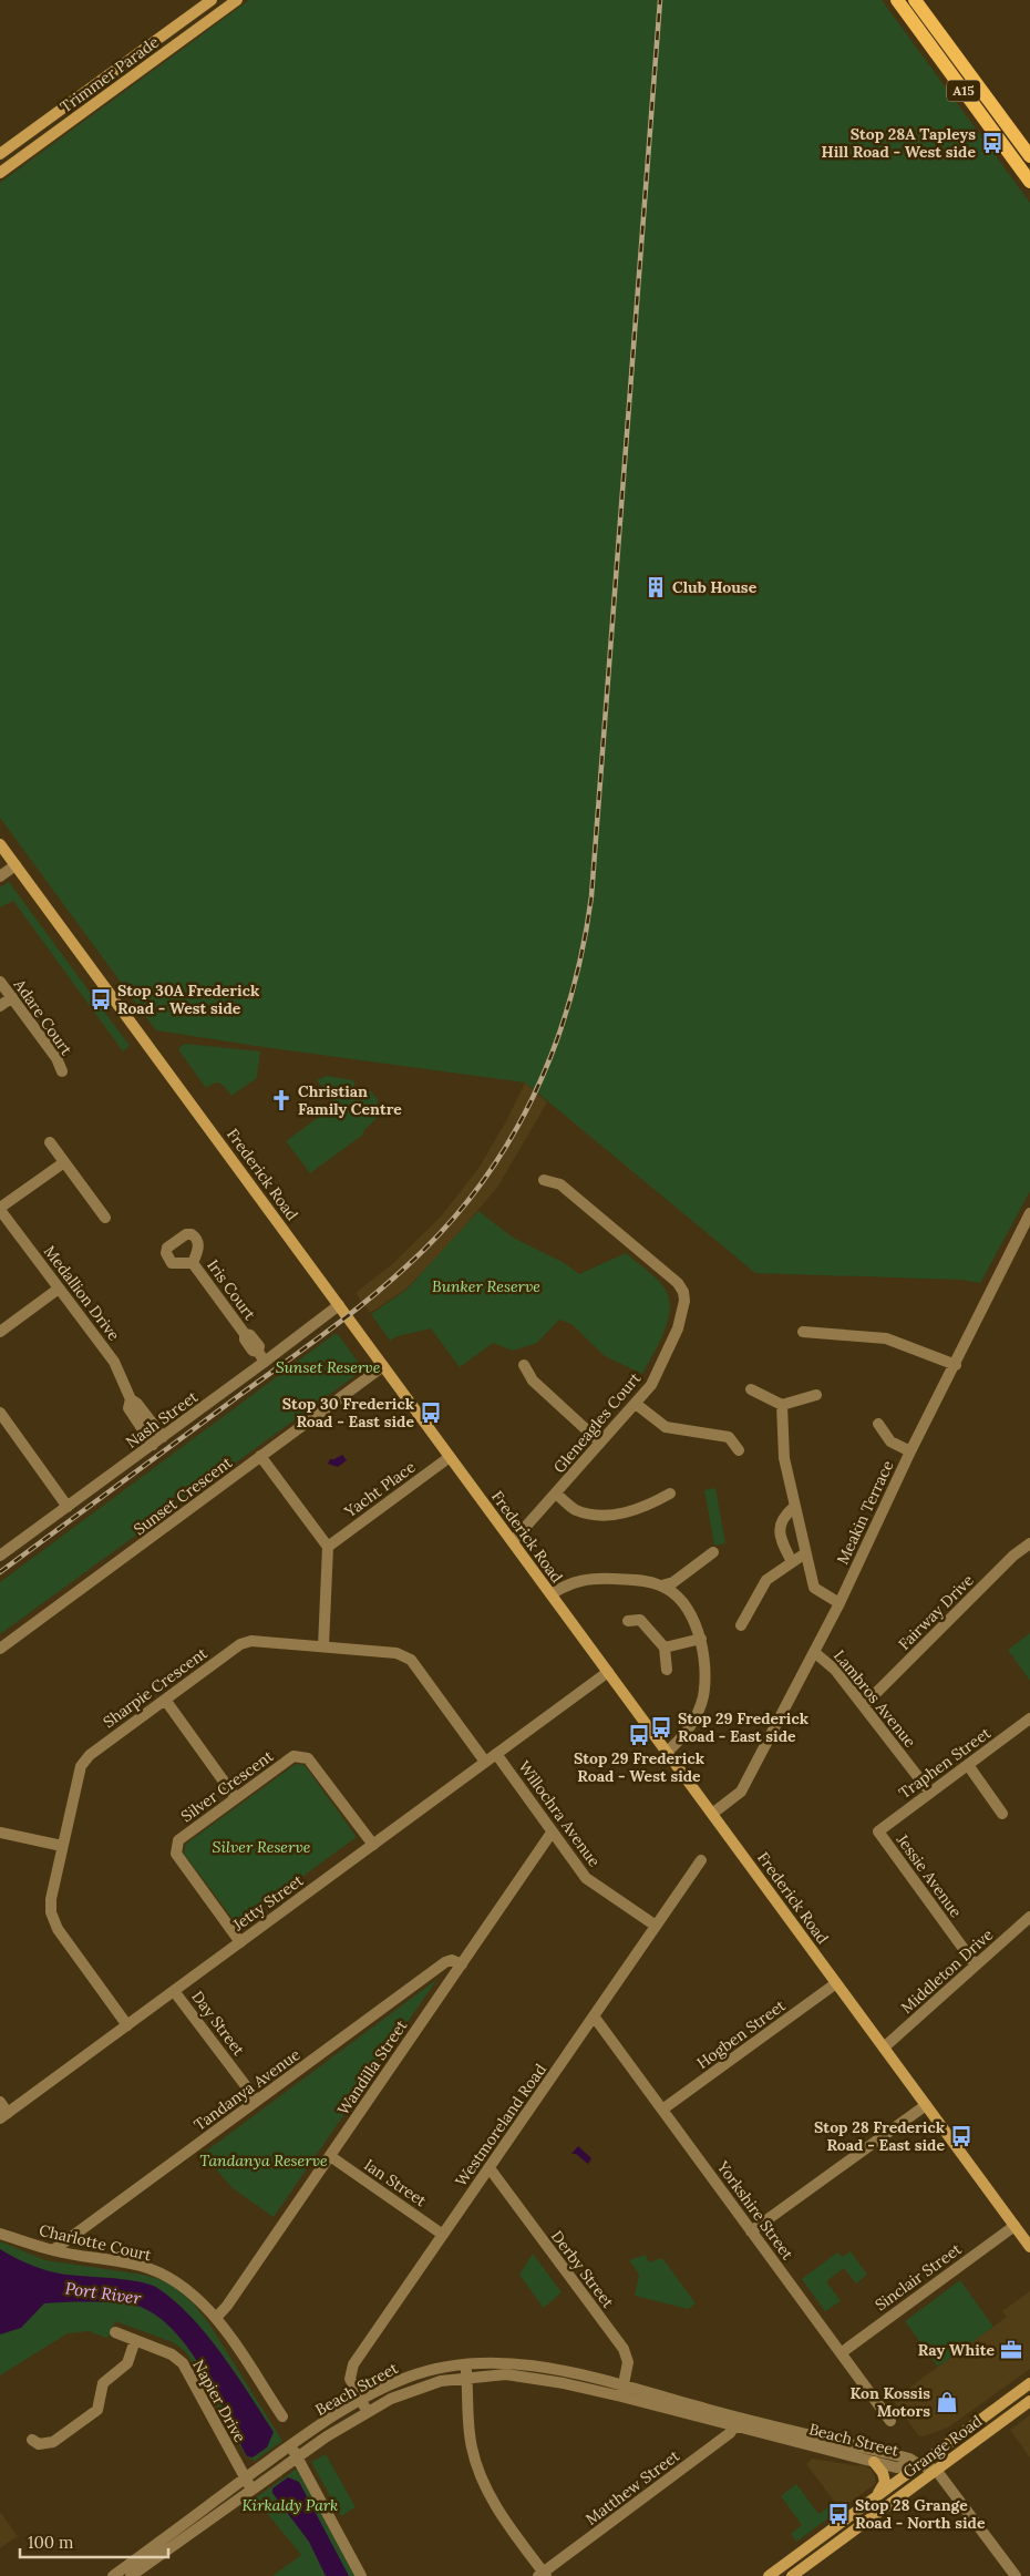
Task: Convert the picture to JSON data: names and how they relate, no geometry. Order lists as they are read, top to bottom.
{
  "streets": {
    "main road": [
      "Trimmer Parade",
      "A15",
      "Frederick Road",
      "Grange Road"
    ],
    "street": [
      "Adare Court",
      "Iris Court",
      "Medallion Drive",
      "Nash Street",
      "Gleneagles Court",
      "Yacht Place",
      "Sunset Crescent",
      "Meakin Terrace",
      "Fairway Drive",
      "Sharpie Crescent",
      "Lambros Avenue",
      "Traphen Street",
      "Silver Crescent",
      "Willochra Avenue",
      "Jessie Avenue",
      "Jetty Street",
      "Middleton Drive",
      "Day Street",
      "Hogben Street",
      "Wandilla Street",
      "Tandanya Avenue",
      "Westmoreland Road",
      "Ian Street",
      "Yorkshire Street",
      "Charlotte Court",
      "Derby Street",
      "Sinclair Street",
      "Beach Street",
      "Napier Drive",
      "Matthew Street"
    ]
  },
  "crossings": [
    ["Frederick Road", "Nash Street"],
    ["Frederick Road", "Gleneagles Court"],
    ["Frederick Road", "Yacht Place"],
    ["Frederick Road", "Sunset Crescent"],
    ["Frederick Road", "Meakin Terrace"],
    ["Frederick Road", "Jetty Street"],
    ["Frederick Road", "Middleton Drive"],
    ["Frederick Road", "Hogben Street"],
    ["Frederick Road", "Sinclair Street"],
    ["Iris Court", "Nash Street"],
    ["Medallion Drive", "Nash Street"],
    ["Meakin Terrace", "Lambros Avenue"],
    ["Fairway Drive", "Lambros Avenue"],
    ["Sharpie Crescent", "Jetty Street"],
    ["Lambros Avenue", "Traphen Street"],
    ["Traphen Street", "Jessie Avenue"],
    ["Silver Crescent", "Jetty Street"],
    ["Willochra Avenue", "Jetty Street"],
    ["Willochra Avenue", "Wandilla Street"],
    ["Willochra Avenue", "Westmoreland Road"],
    ["Jessie Avenue", "Middleton Drive"],
    ["Jetty Street", "Day Street"],
    ["Day Street", "Tandanya Avenue"],
    ["Hogben Street", "Yorkshire Street"],
    ["Wandilla Street", "Tandanya Avenue"],
    ["Wandilla Street", "Ian Street"],
    ["Wandilla Street", "Charlotte Court"],
    ["Tandanya Avenue", "Charlotte Court"],
    ["Westmoreland Road", "Ian Street"],
    ["Westmoreland Road", "Yorkshire Street"],
    ["Westmoreland Road", "Derby Street"],
    ["Westmoreland Road", "Beach Street"],
    ["Yorkshire Street", "Sinclair Street"],
    ["Derby Street", "Beach Street"],
    ["Beach Street", "Napier Drive"],
    ["Beach Street", "Grange Road"],
    ["Beach Street", "Matthew Street"]
  ],
  "water": ["Port River"],
  "parks": [
    "Bunker Reserve",
    "Sunset Reserve",
    "Silver Reserve",
    "Tandanya Reserve",
    "Kirkaldy Park"
  ],
  "places": {
    "bus stop": [
      "Stop 28A Tapleys Hill Road - West side",
      "Stop 30A Frederick Road - West side",
      "Stop 30 Frederick Road - East side",
      "Stop 29 Frederick Road - East side",
      "Stop 29 Frederick Road - West side",
      "Stop 28 Frederick Road - East side",
      "Stop 28 Grange Road - North side"
    ],
    "building": ["Club House"],
    "church": ["Christian Family Centre"],
    "office": ["Ray White"],
    "shop": ["Kon Kossis Motors"]
  },
  "scale_bar": "100 m"
}
